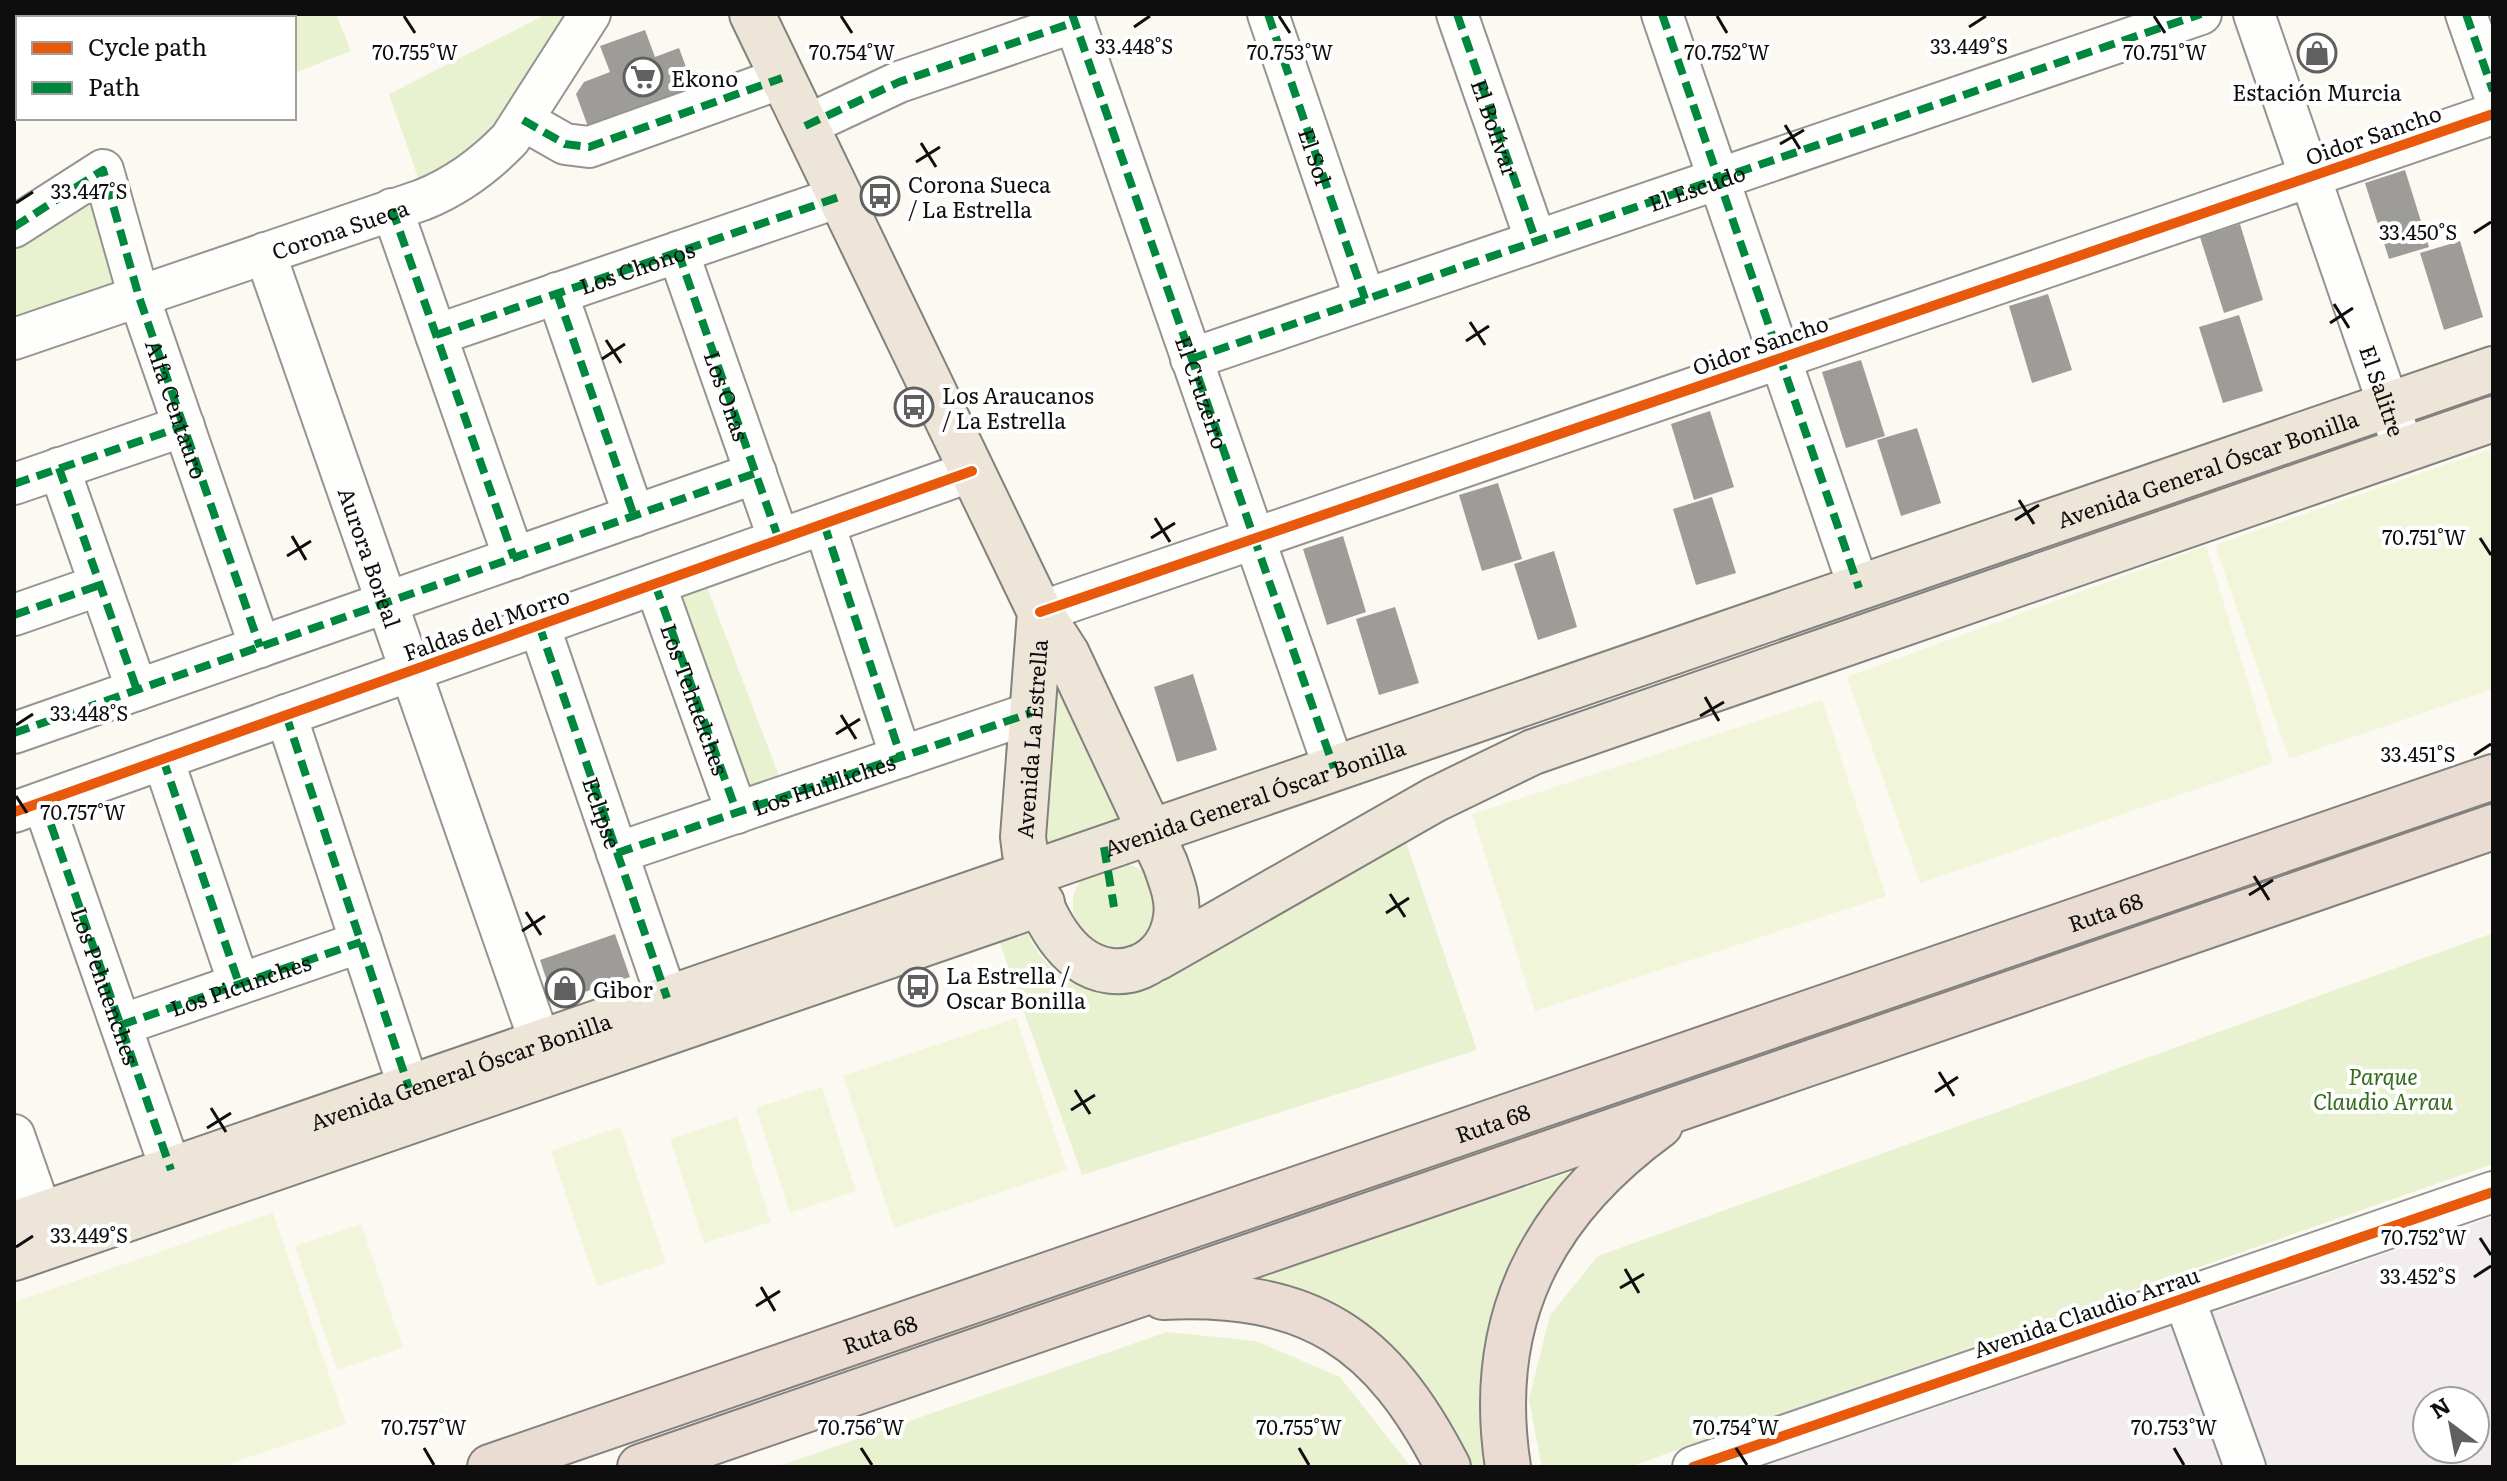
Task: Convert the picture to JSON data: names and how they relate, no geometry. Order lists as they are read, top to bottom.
{
  "streets": {
    "highway": ["Ruta 68"],
    "main road": ["Avenida General Óscar Bonilla", "Avenida La Estrella"],
    "street": [
      "El Bolívar",
      "Oidor Sancho",
      "El Sol",
      "El Escudo",
      "Corona Sueca",
      "Los Chonos",
      "El Cruzeiro",
      "El Salitre",
      "Los Onas",
      "Alfa Centauro",
      "Aurora Boreal",
      "Faldas del Morro",
      "Los Tehuelches",
      "Los Huilliches",
      "Eclipse",
      "Los Picunches",
      "Los Pehuenches",
      "Avenida Claudio Arrau"
    ]
  },
  "crossings": [
    ["El Bolívar", "El Escudo"],
    ["Oidor Sancho", "El Cruzeiro"],
    ["Oidor Sancho", "El Salitre"],
    ["Oidor Sancho", "Avenida La Estrella"],
    ["El Sol", "El Escudo"],
    ["El Escudo", "El Cruzeiro"],
    ["Corona Sueca", "Alfa Centauro"],
    ["Corona Sueca", "Aurora Boreal"],
    ["Los Chonos", "Los Onas"],
    ["Los Chonos", "Avenida La Estrella"],
    ["El Cruzeiro", "Avenida General Óscar Bonilla"],
    ["El Salitre", "Avenida General Óscar Bonilla"],
    ["Los Onas", "Faldas del Morro"],
    ["Avenida General Óscar Bonilla", "Aurora Boreal"],
    ["Avenida General Óscar Bonilla", "Avenida La Estrella"],
    ["Avenida General Óscar Bonilla", "Eclipse"],
    ["Avenida General Óscar Bonilla", "Los Pehuenches"],
    ["Aurora Boreal", "Faldas del Morro"],
    ["Faldas del Morro", "Los Tehuelches"],
    ["Faldas del Morro", "Avenida La Estrella"],
    ["Faldas del Morro", "Eclipse"],
    ["Faldas del Morro", "Los Pehuenches"],
    ["Los Tehuelches", "Los Huilliches"],
    ["Avenida La Estrella", "Los Huilliches"],
    ["Los Huilliches", "Eclipse"],
    ["Los Picunches", "Los Pehuenches"]
  ],
  "parks": ["Parque Claudio Arrau"],
  "places": {
    "shop": ["Estación Murcia", "Gibor"],
    "supermarket": ["Ekono"],
    "bus stop": ["Corona Sueca / La Estrella", "Los Araucanos / La Estrella", "La Estrella / Oscar Bonilla"]
  },
  "legend": ["Cycle path", "Path"],
  "north": "top left",
  "coordinates": [
    "33.448°S",
    "33.449°S",
    "70.752°W",
    "70.751°W",
    "70.755°W",
    "70.754°W",
    "70.753°W",
    "33.447°S",
    "33.450°S",
    "33.451°S",
    "70.757°W",
    "33.452°S",
    "70.756°W"
  ]
}
